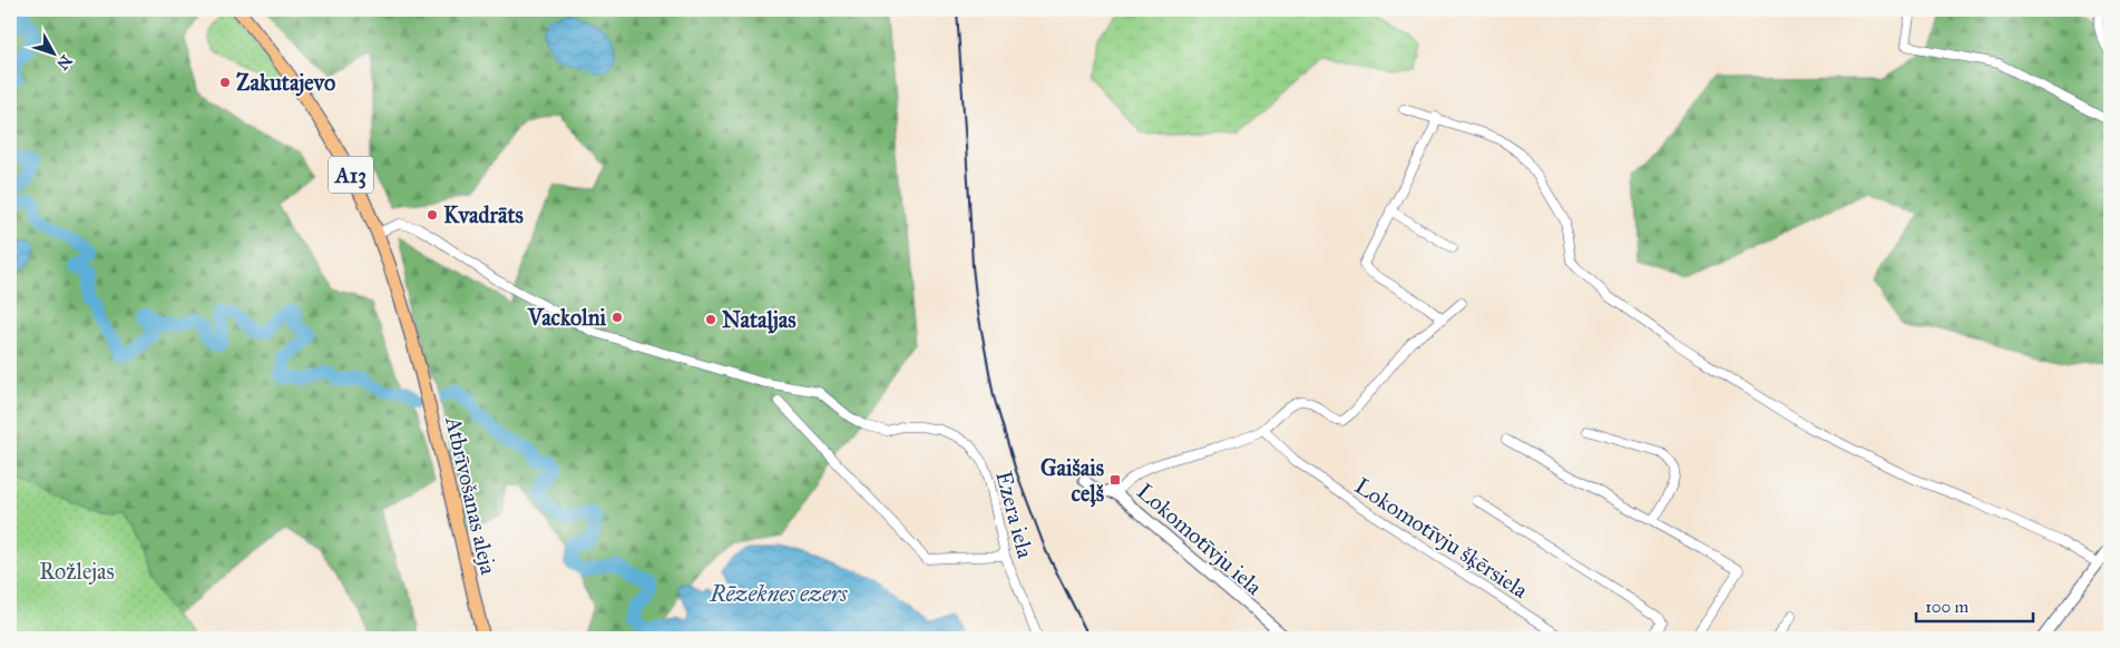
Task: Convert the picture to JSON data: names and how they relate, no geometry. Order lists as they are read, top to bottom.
{
  "streets": {
    "main road": ["A13", "Atbrīvošanas aleja"],
    "street": ["Ezera iela", "Lokomotīvju šķērsiela", "Lokomotīvju iela"]
  },
  "crossings": [
    ["A13", "Atbrīvošanas aleja"],
    ["A13", "Ezera iela"],
    ["Atbrīvošanas aleja", "Ezera iela"]
  ],
  "water": ["Rēzeknes ezers"],
  "parks": ["Rožlejas"],
  "places": {
    "other": [
      "Zakutajevo",
      "Kvadrāts",
      "Vackolni",
      "Nataļjas"
    ],
    "transit": ["Gaišais ceļš"]
  },
  "scale_bar": "100 m",
  "north": "bottom right"
}
